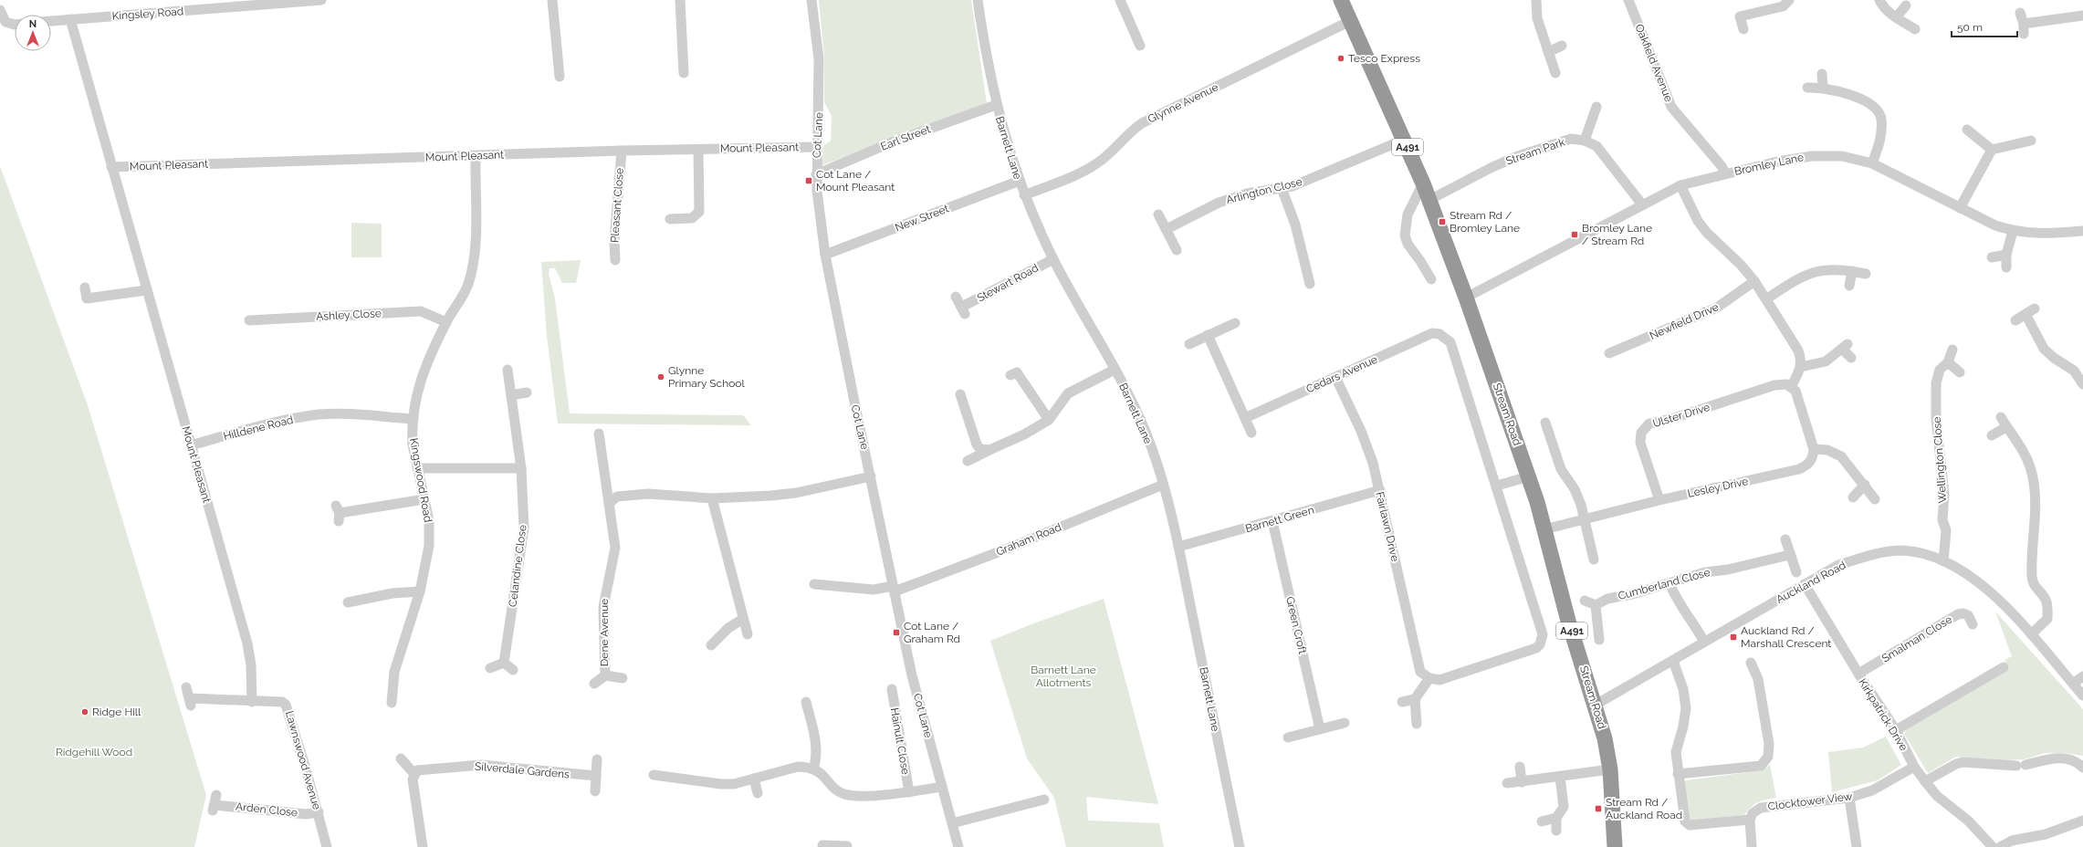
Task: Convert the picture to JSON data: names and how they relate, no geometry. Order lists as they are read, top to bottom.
{
  "streets": {
    "highway": ["A491", "Stream Road"],
    "street": [
      "Kingsley Road",
      "Oakfield Avenue",
      "Glynne Avenue",
      "Cot Lane",
      "Earl Street",
      "Mount Pleasant",
      "Barnett Lane",
      "Stream Park",
      "Bromley Lane",
      "Arlington Close",
      "Pleasant Close",
      "New Street",
      "Stewart Road",
      "Ashley Close",
      "Newfield Drive",
      "Cedars Avenue",
      "Ulster Drive",
      "Hilldene Road",
      "Wellington Close",
      "Kingswood Road",
      "Lesley Drive",
      "Barnett Green",
      "Fairlawn Drive",
      "Graham Road",
      "Celandine Close",
      "Auckland Road",
      "Cumberland Close",
      "Green Croft",
      "Dene Avenue",
      "Smalman Close",
      "Kirkpatrick Drive",
      "Hainult Close",
      "Lawnswood Avenue",
      "Silverdale Gardens",
      "Clocktower View",
      "Arden Close"
    ]
  },
  "crossings": [
    ["Kingsley Road", "Mount Pleasant"],
    ["Oakfield Avenue", "Bromley Lane"],
    ["Glynne Avenue", "Barnett Lane"],
    ["Glynne Avenue", "Stream Road"],
    ["Cot Lane", "Earl Street"],
    ["Cot Lane", "Mount Pleasant"],
    ["Cot Lane", "New Street"],
    ["Cot Lane", "Graham Road"],
    ["Earl Street", "Barnett Lane"],
    ["Mount Pleasant", "Pleasant Close"],
    ["Mount Pleasant", "Hilldene Road"],
    ["Mount Pleasant", "Kingswood Road"],
    ["Mount Pleasant", "Lawnswood Avenue"],
    ["Barnett Lane", "New Street"],
    ["Barnett Lane", "Stewart Road"],
    ["Barnett Lane", "Barnett Green"],
    ["Barnett Lane", "Graham Road"],
    ["Stream Park", "Stream Road"],
    ["Bromley Lane", "Stream Road"],
    ["Arlington Close", "Stream Road"],
    ["Ashley Close", "Kingswood Road"],
    ["Cedars Avenue", "Fairlawn Drive"],
    ["Stream Road", "Lesley Drive"],
    ["Stream Road", "Auckland Road"],
    ["Ulster Drive", "Lesley Drive"],
    ["Hilldene Road", "Kingswood Road"],
    ["Wellington Close", "Auckland Road"],
    ["Barnett Green", "Fairlawn Drive"],
    ["Barnett Green", "Green Croft"],
    ["Auckland Road", "Kirkpatrick Drive"],
    ["Smalman Close", "Kirkpatrick Drive"],
    ["Kirkpatrick Drive", "Clocktower View"],
    ["Lawnswood Avenue", "Arden Close"]
  ],
  "parks": ["Barnett Lane Allotments", "Ridgehill Wood"],
  "places": {
    "other": ["Tesco Express", "Glynne Primary School", "Ridge Hill"],
    "transit": [
      "Cot Lane / Mount Pleasant",
      "Stream Rd / Bromley Lane",
      "Bromley Lane / Stream Rd",
      "Cot Lane / Graham Rd",
      "Auckland Rd / Marshall Crescent",
      "Stream Rd / Auckland Road"
    ]
  },
  "scale_bar": "50 m",
  "north": "top"
}
